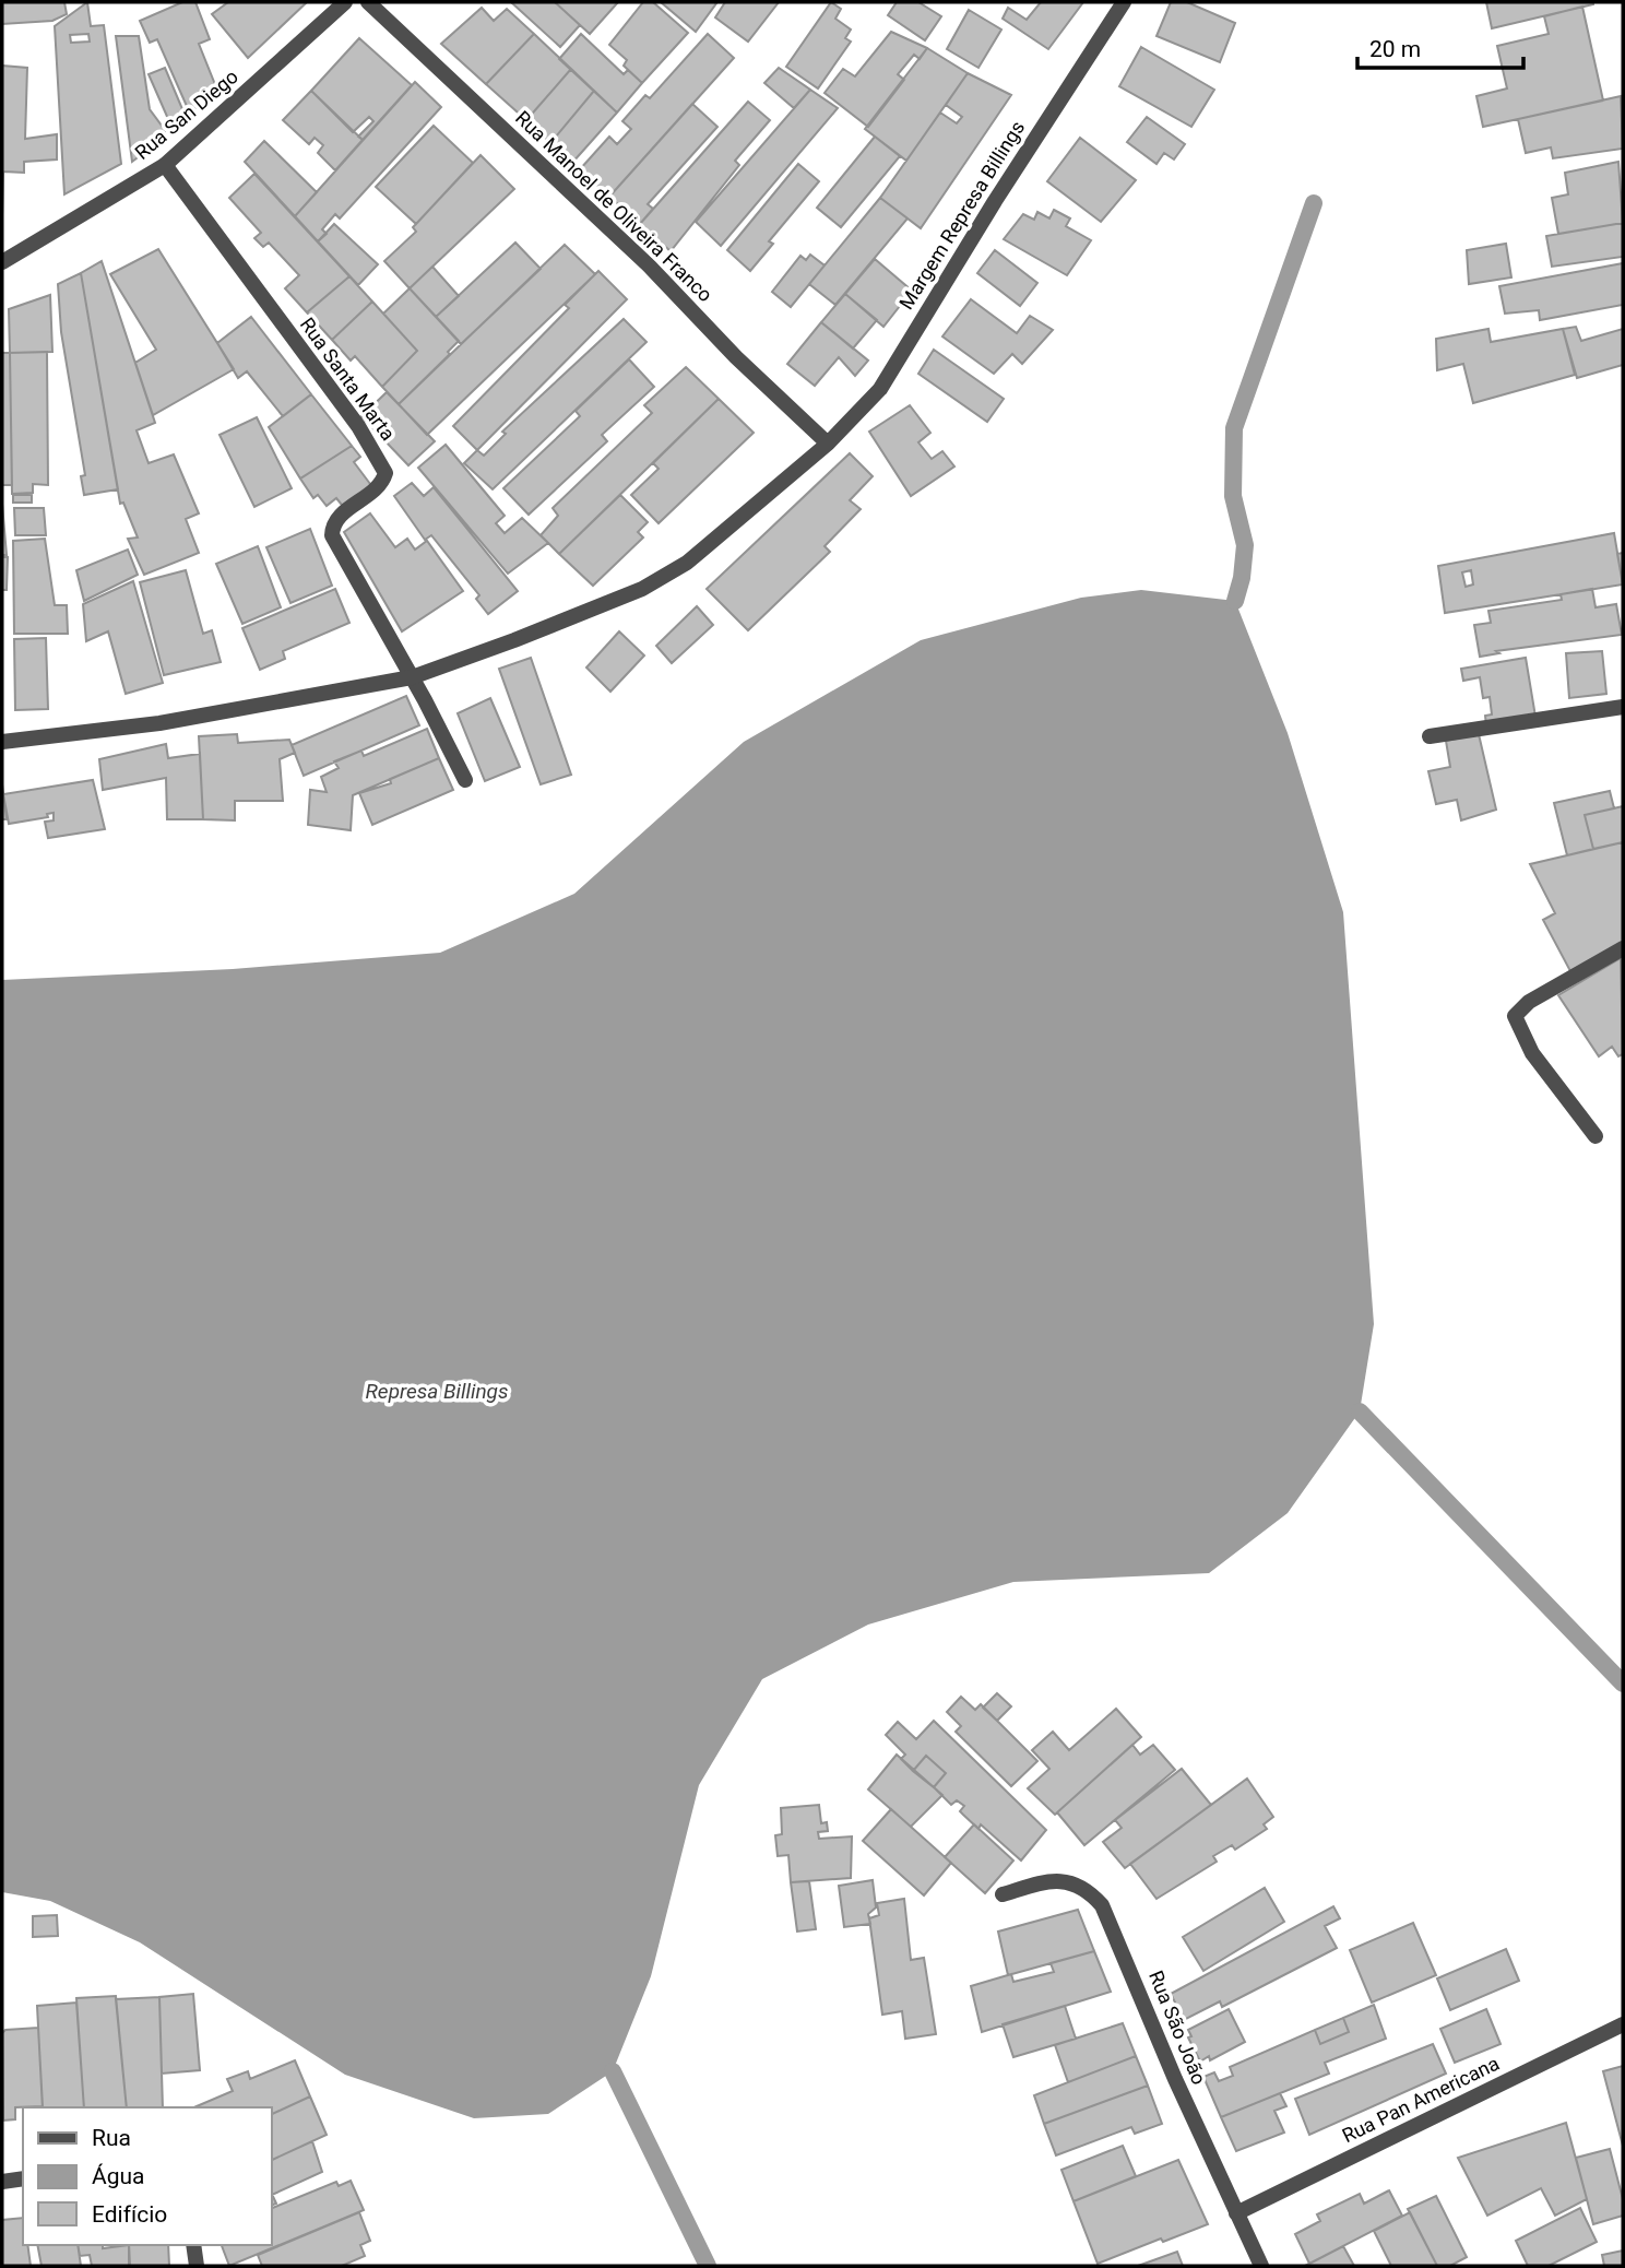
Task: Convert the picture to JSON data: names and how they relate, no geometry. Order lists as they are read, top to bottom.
{
  "streets": {
    "street": [
      "Rua San Diego",
      "Rua Manoel de Oliveira Franco",
      "Margem Represa Billings",
      "Rua Santa Marta",
      "Rua São João",
      "Rua Pan Americana"
    ]
  },
  "crossings": [
    ["Rua San Diego", "Rua Santa Marta"],
    ["Rua Manoel de Oliveira Franco", "Margem Represa Billings"],
    ["Margem Represa Billings", "Rua Santa Marta"],
    ["Rua São João", "Rua Pan Americana"]
  ],
  "water": ["Represa Billings"],
  "legend": ["Rua", "Água", "Edifício"],
  "scale_bar": "20 m"
}
